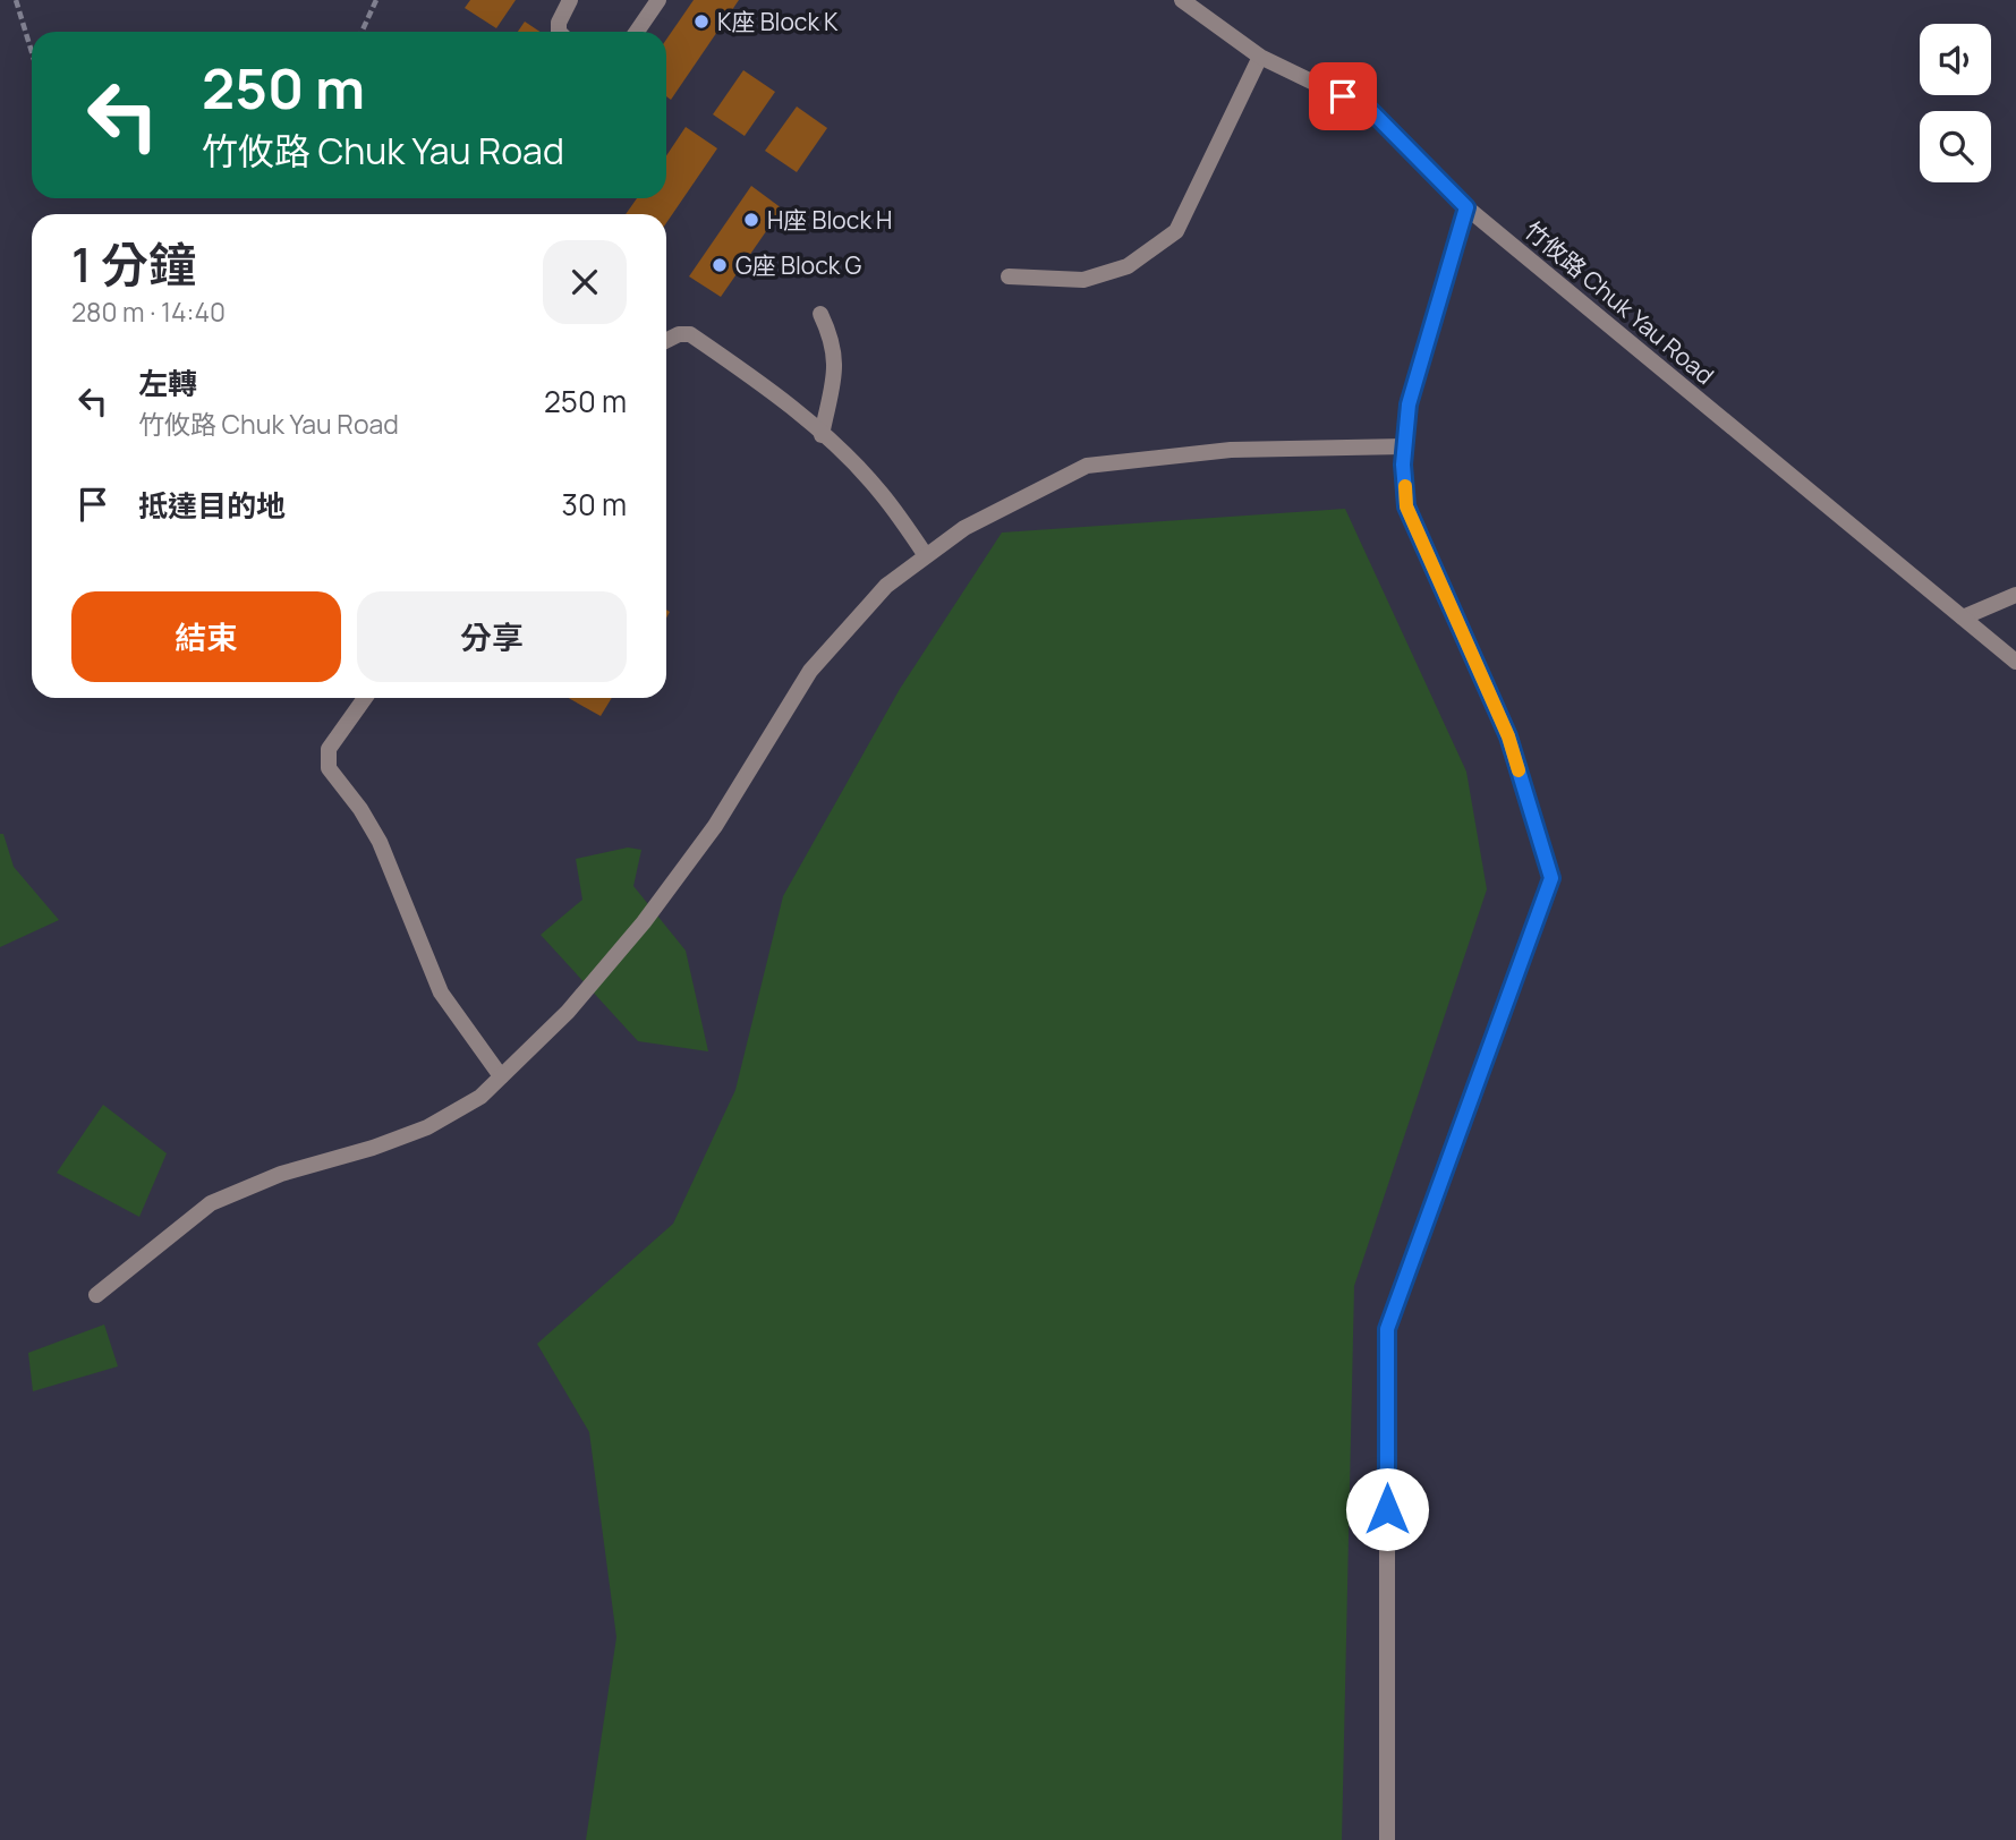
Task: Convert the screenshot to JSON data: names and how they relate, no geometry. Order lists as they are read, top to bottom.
{
  "streets": {
    "street": ["竹攸路 Chuk Yau Road"]
  },
  "places": ["K座 Block K", "H座 Block H", "G座 Block G"],
  "page": {
    "turn": ["250 m", "竹攸路 Chuk Yau Road"],
    "heading": ["1 分鐘", "280 m · 14:40"],
    "list": [
      {
        "name": "左轉",
        "note": "竹攸路 Chuk Yau Road",
        "value": "250 m"
      },
      {
        "name": "抵達目的地",
        "value": "30 m"
      }
    ],
    "buttons": ["結束", "分享"]
  }
}
